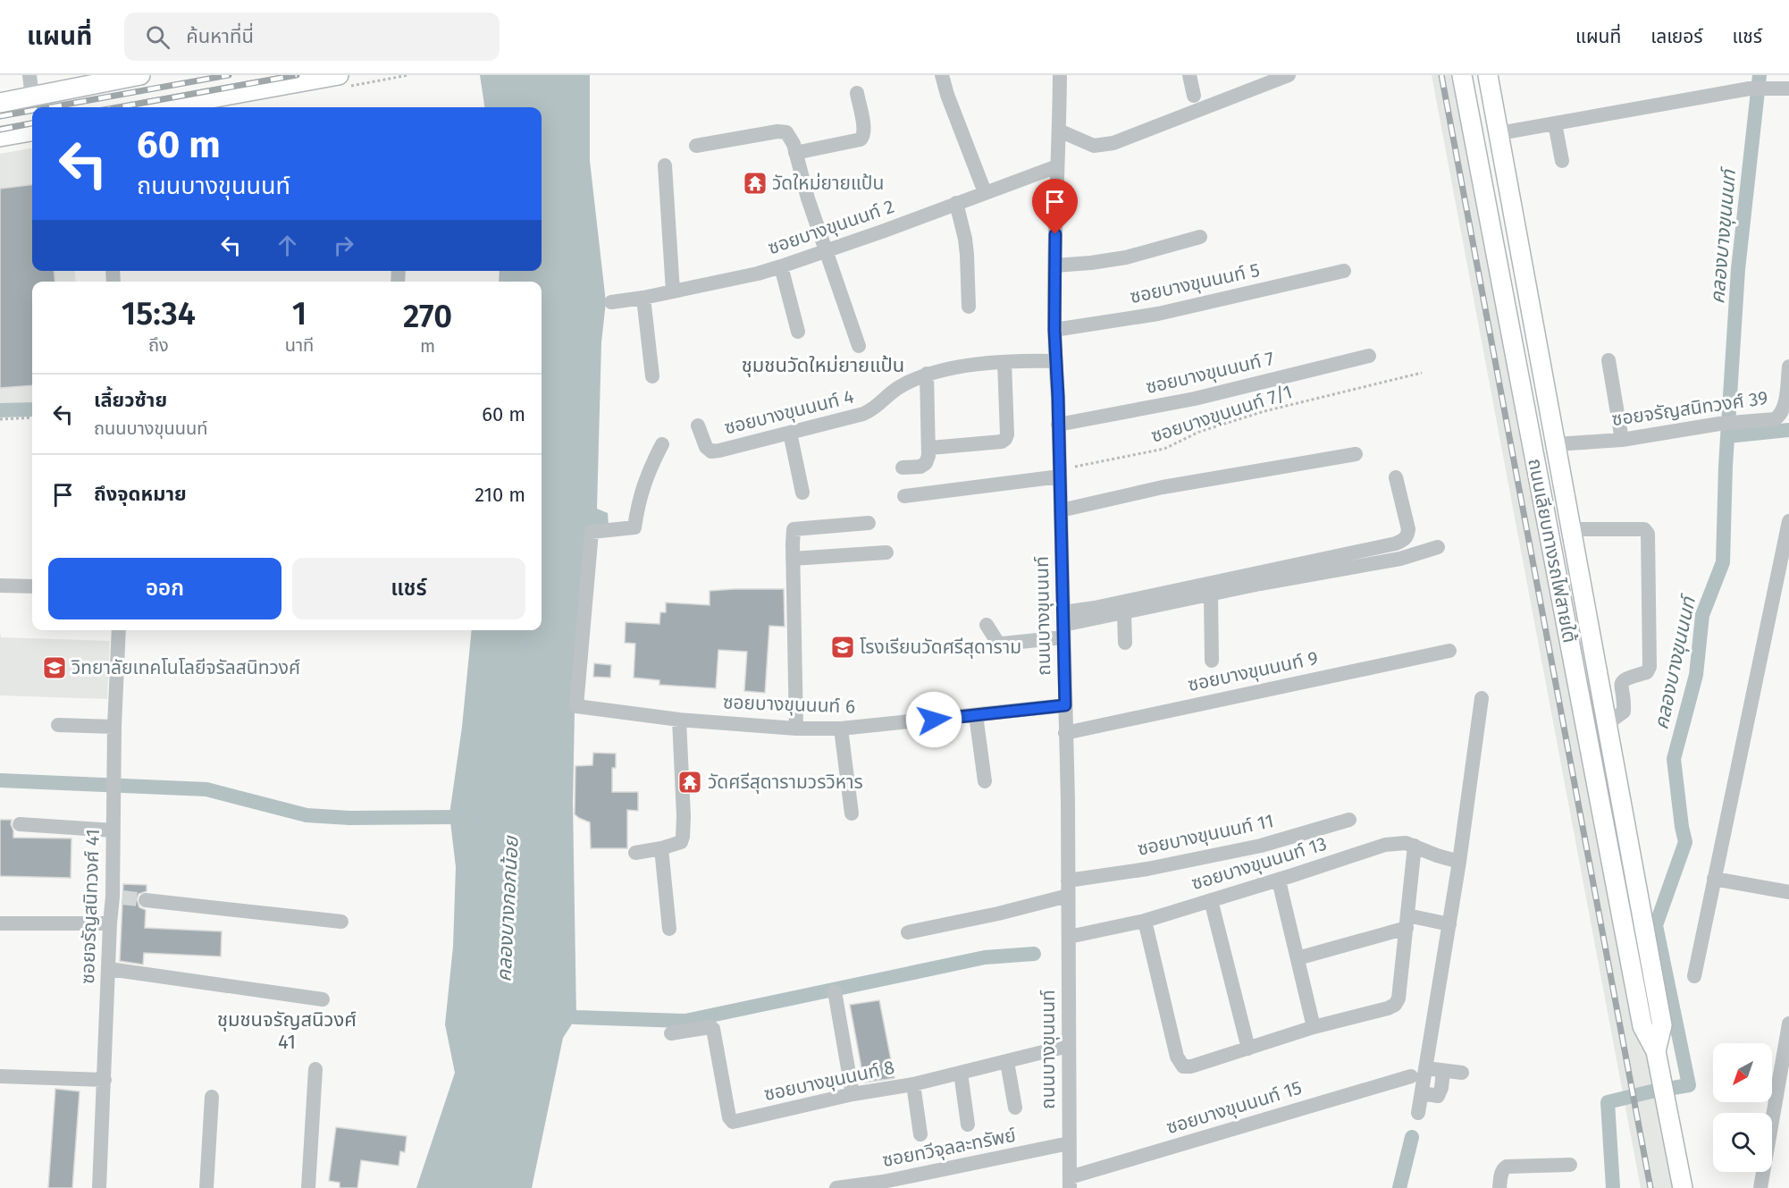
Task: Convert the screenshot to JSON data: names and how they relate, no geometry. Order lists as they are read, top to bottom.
{
  "streets": {
    "main road": ["ถนนเลียบทางรถไฟสายใต้"],
    "street": [
      "ซอยบางขุนนนท์ 2",
      "ซอยบางขุนนนท์ 5",
      "ซอยบางขุนนนท์ 7",
      "ซอยจรัญสนิทวงศ์ 39",
      "ซอยบางขุนนนท์ 4",
      "ถนนบางขุนนนท์",
      "ซอยบางขุนนนท์ 9",
      "ซอยบางขุนนนท์ 6",
      "ซอยบางขุนนนท์ 11",
      "ซอยบางขุนนนท์ 13",
      "ซอยจรัญสนิทวงศ์ 41",
      "ซอยบางขุนนนท์ 8",
      "ซอยบางขุนนนท์ 15",
      "ซอยทวีจุลละทรัพย์"
    ],
    "path": ["ซอยบางขุนนนท์ 7/1"]
  },
  "crossings": [
    ["ซอยบางขุนนนท์ 2", "ถนนบางขุนนนท์"],
    ["ซอยบางขุนนนท์ 5", "ถนนบางขุนนนท์"],
    ["ซอยบางขุนนนท์ 7", "ถนนบางขุนนนท์"],
    ["ซอยจรัญสนิทวงศ์ 39", "ถนนเลียบทางรถไฟสายใต้"],
    ["ซอยบางขุนนนท์ 4", "ถนนบางขุนนนท์"],
    ["ซอยบางขุนนนท์ 7/1", "ถนนบางขุนนนท์"],
    ["ถนนบางขุนนนท์", "ซอยบางขุนนนท์ 9"],
    ["ถนนบางขุนนนท์", "ซอยบางขุนนนท์ 6"],
    ["ถนนบางขุนนนท์", "ซอยบางขุนนนท์ 11"],
    ["ถนนบางขุนนนท์", "ซอยบางขุนนนท์ 13"],
    ["ถนนบางขุนนนท์", "ซอยบางขุนนนท์ 8"],
    ["ถนนบางขุนนนท์", "ซอยบางขุนนนท์ 15"],
    ["ถนนบางขุนนนท์", "ซอยทวีจุลละทรัพย์"]
  ],
  "districts": ["ชุมชนวัดใหม่ยายแป้น", "ชุมชนจรัญสนิวงศ์ 41"],
  "water": ["คลองบางขุนนนท์", "คลองบางกอกน้อย"],
  "places": {
    "temple": ["วัดใหม่ยายแป้น", "วัดศรีสุดารามวรวิหาร"],
    "school or university": ["โรงเรียนวัดศรีสุดาราม", "วิทยาลัยเทคโนโลยีจรัลสนิทวงศ์"]
  },
  "north": "bottom left",
  "page": {
    "header": "แผนที่",
    "search": "ค้นหาที่นี่",
    "nav": ["แผนที่", "เลเยอร์", "แชร์"],
    "turn": ["60 m", "ถนนบางขุนนนท์"],
    "eta": [
      "15:34",
      "ถึง",
      "1",
      "นาที",
      "270",
      "m"
    ],
    "list": [
      {
        "name": "เลี้ยวซ้าย",
        "note": "ถนนบางขุนนนท์",
        "value": "60 m"
      },
      {
        "name": "ถึงจุดหมาย",
        "value": "210 m"
      }
    ],
    "buttons": ["ออก", "แชร์"]
  }
}
